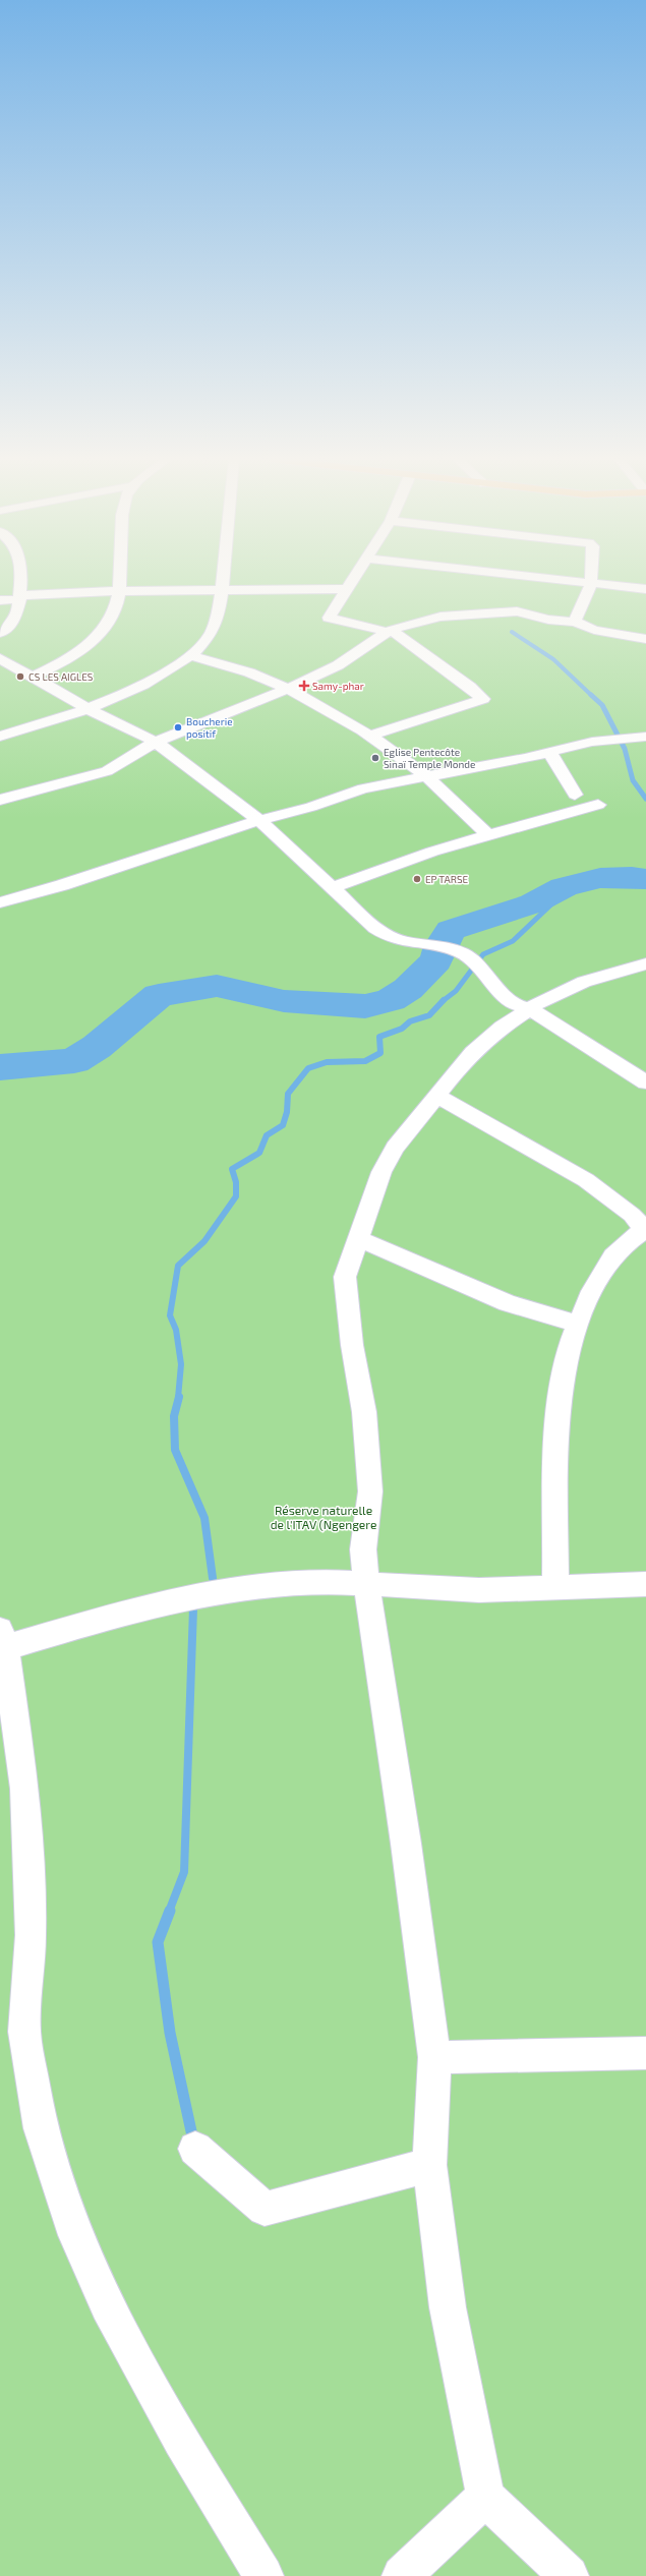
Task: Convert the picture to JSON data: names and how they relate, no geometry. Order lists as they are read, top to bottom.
{
  "parks": ["Réserve naturelle de l'ITAV (Ngengere"],
  "places": {
    "other": [
      "CS LES AIGLES",
      "Boucherie positif",
      "Eglise Pentecôte Sinaï Temple Monde",
      "EP TARSE"
    ],
    "health": ["Samy-phar"]
  }
}
